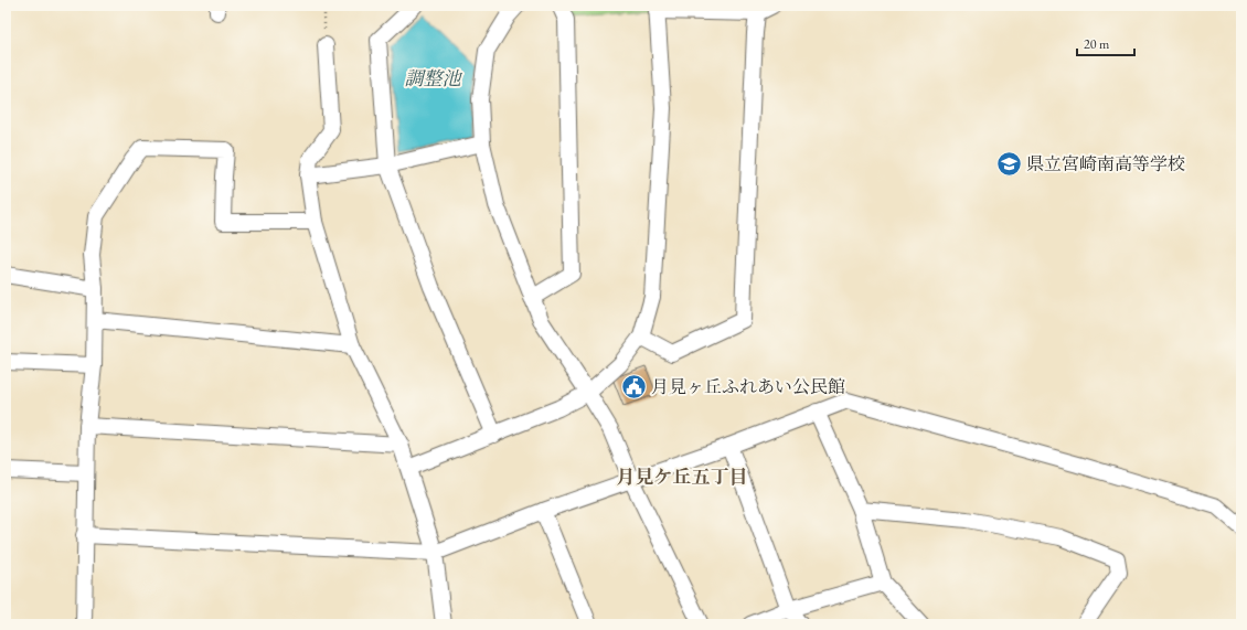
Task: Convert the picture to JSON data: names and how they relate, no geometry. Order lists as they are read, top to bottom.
{
  "districts": ["月見ケ丘五丁目"],
  "water": ["調整池"],
  "places": {
    "school or university": ["県立宮崎南高等学校"],
    "public building": ["月見ヶ丘ふれあい公民館"]
  },
  "scale_bar": "20 m"
}
